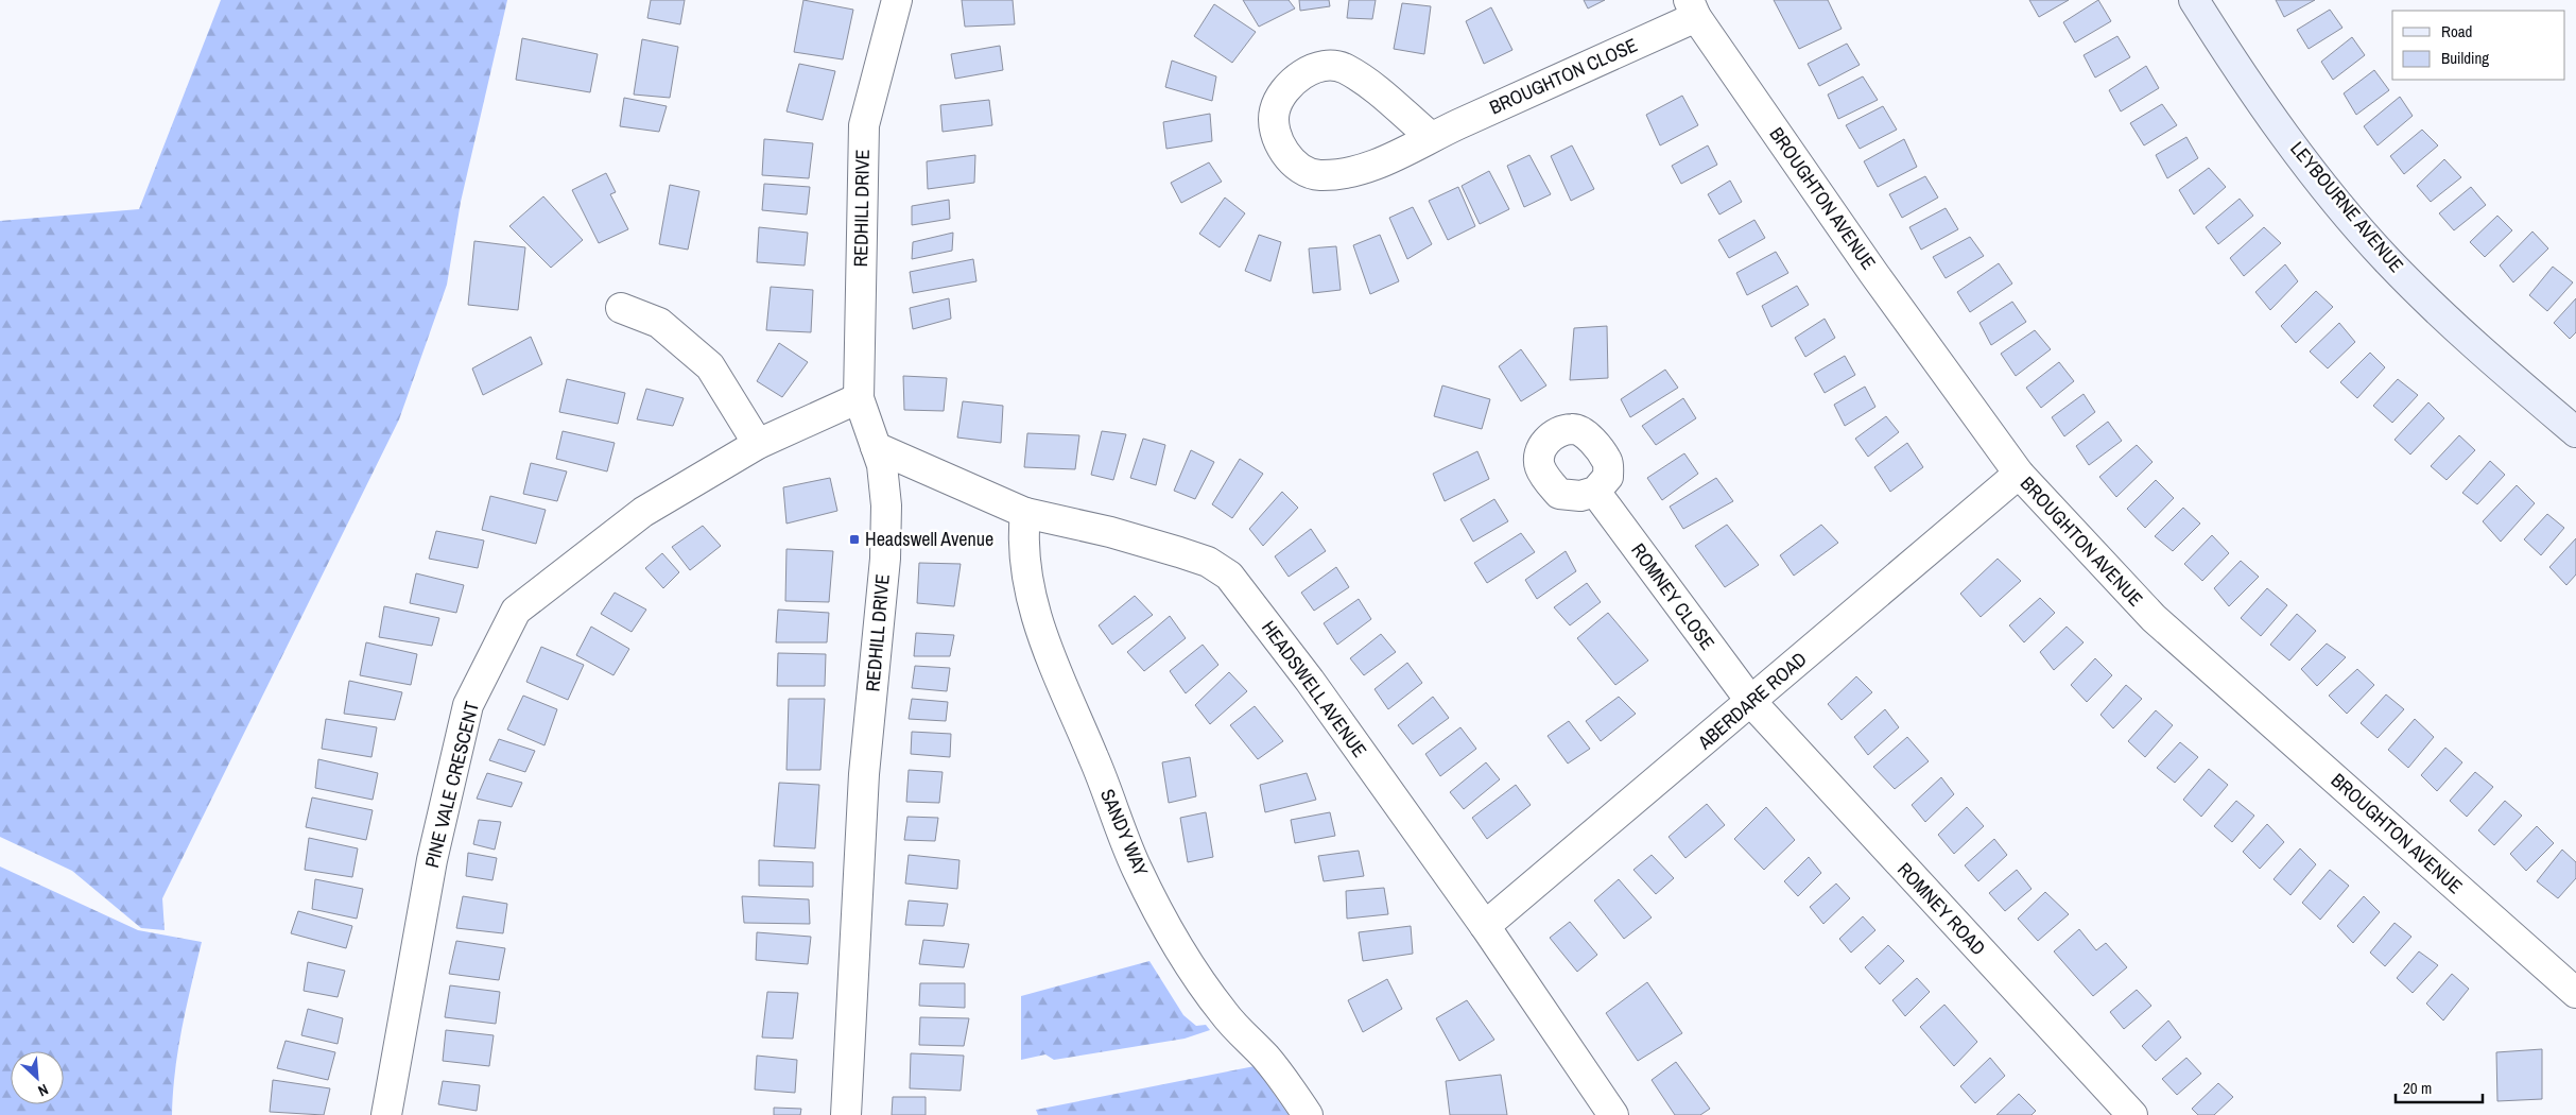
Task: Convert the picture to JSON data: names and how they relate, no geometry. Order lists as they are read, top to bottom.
{
  "streets": {
    "street": [
      "BROUGHTON CLOSE",
      "BROUGHTON AVENUE",
      "LEYBOURNE AVENUE",
      "REDHILL DRIVE",
      "ROMNEY CLOSE",
      "HEADSWELL AVENUE",
      "ABERDARE ROAD",
      "PINE VALE CRESCENT",
      "SANDY WAY",
      "ROMNEY ROAD"
    ]
  },
  "crossings": [
    ["BROUGHTON CLOSE", "BROUGHTON AVENUE"],
    ["BROUGHTON AVENUE", "ABERDARE ROAD"],
    ["REDHILL DRIVE", "HEADSWELL AVENUE"],
    ["REDHILL DRIVE", "PINE VALE CRESCENT"],
    ["ROMNEY CLOSE", "ABERDARE ROAD"],
    ["ROMNEY CLOSE", "ROMNEY ROAD"],
    ["HEADSWELL AVENUE", "ABERDARE ROAD"],
    ["HEADSWELL AVENUE", "SANDY WAY"],
    ["ABERDARE ROAD", "ROMNEY ROAD"]
  ],
  "places": {
    "transit": ["Headswell Avenue"]
  },
  "legend": ["Road", "Building"],
  "scale_bar": "20 m",
  "north": "bottom right"
}
